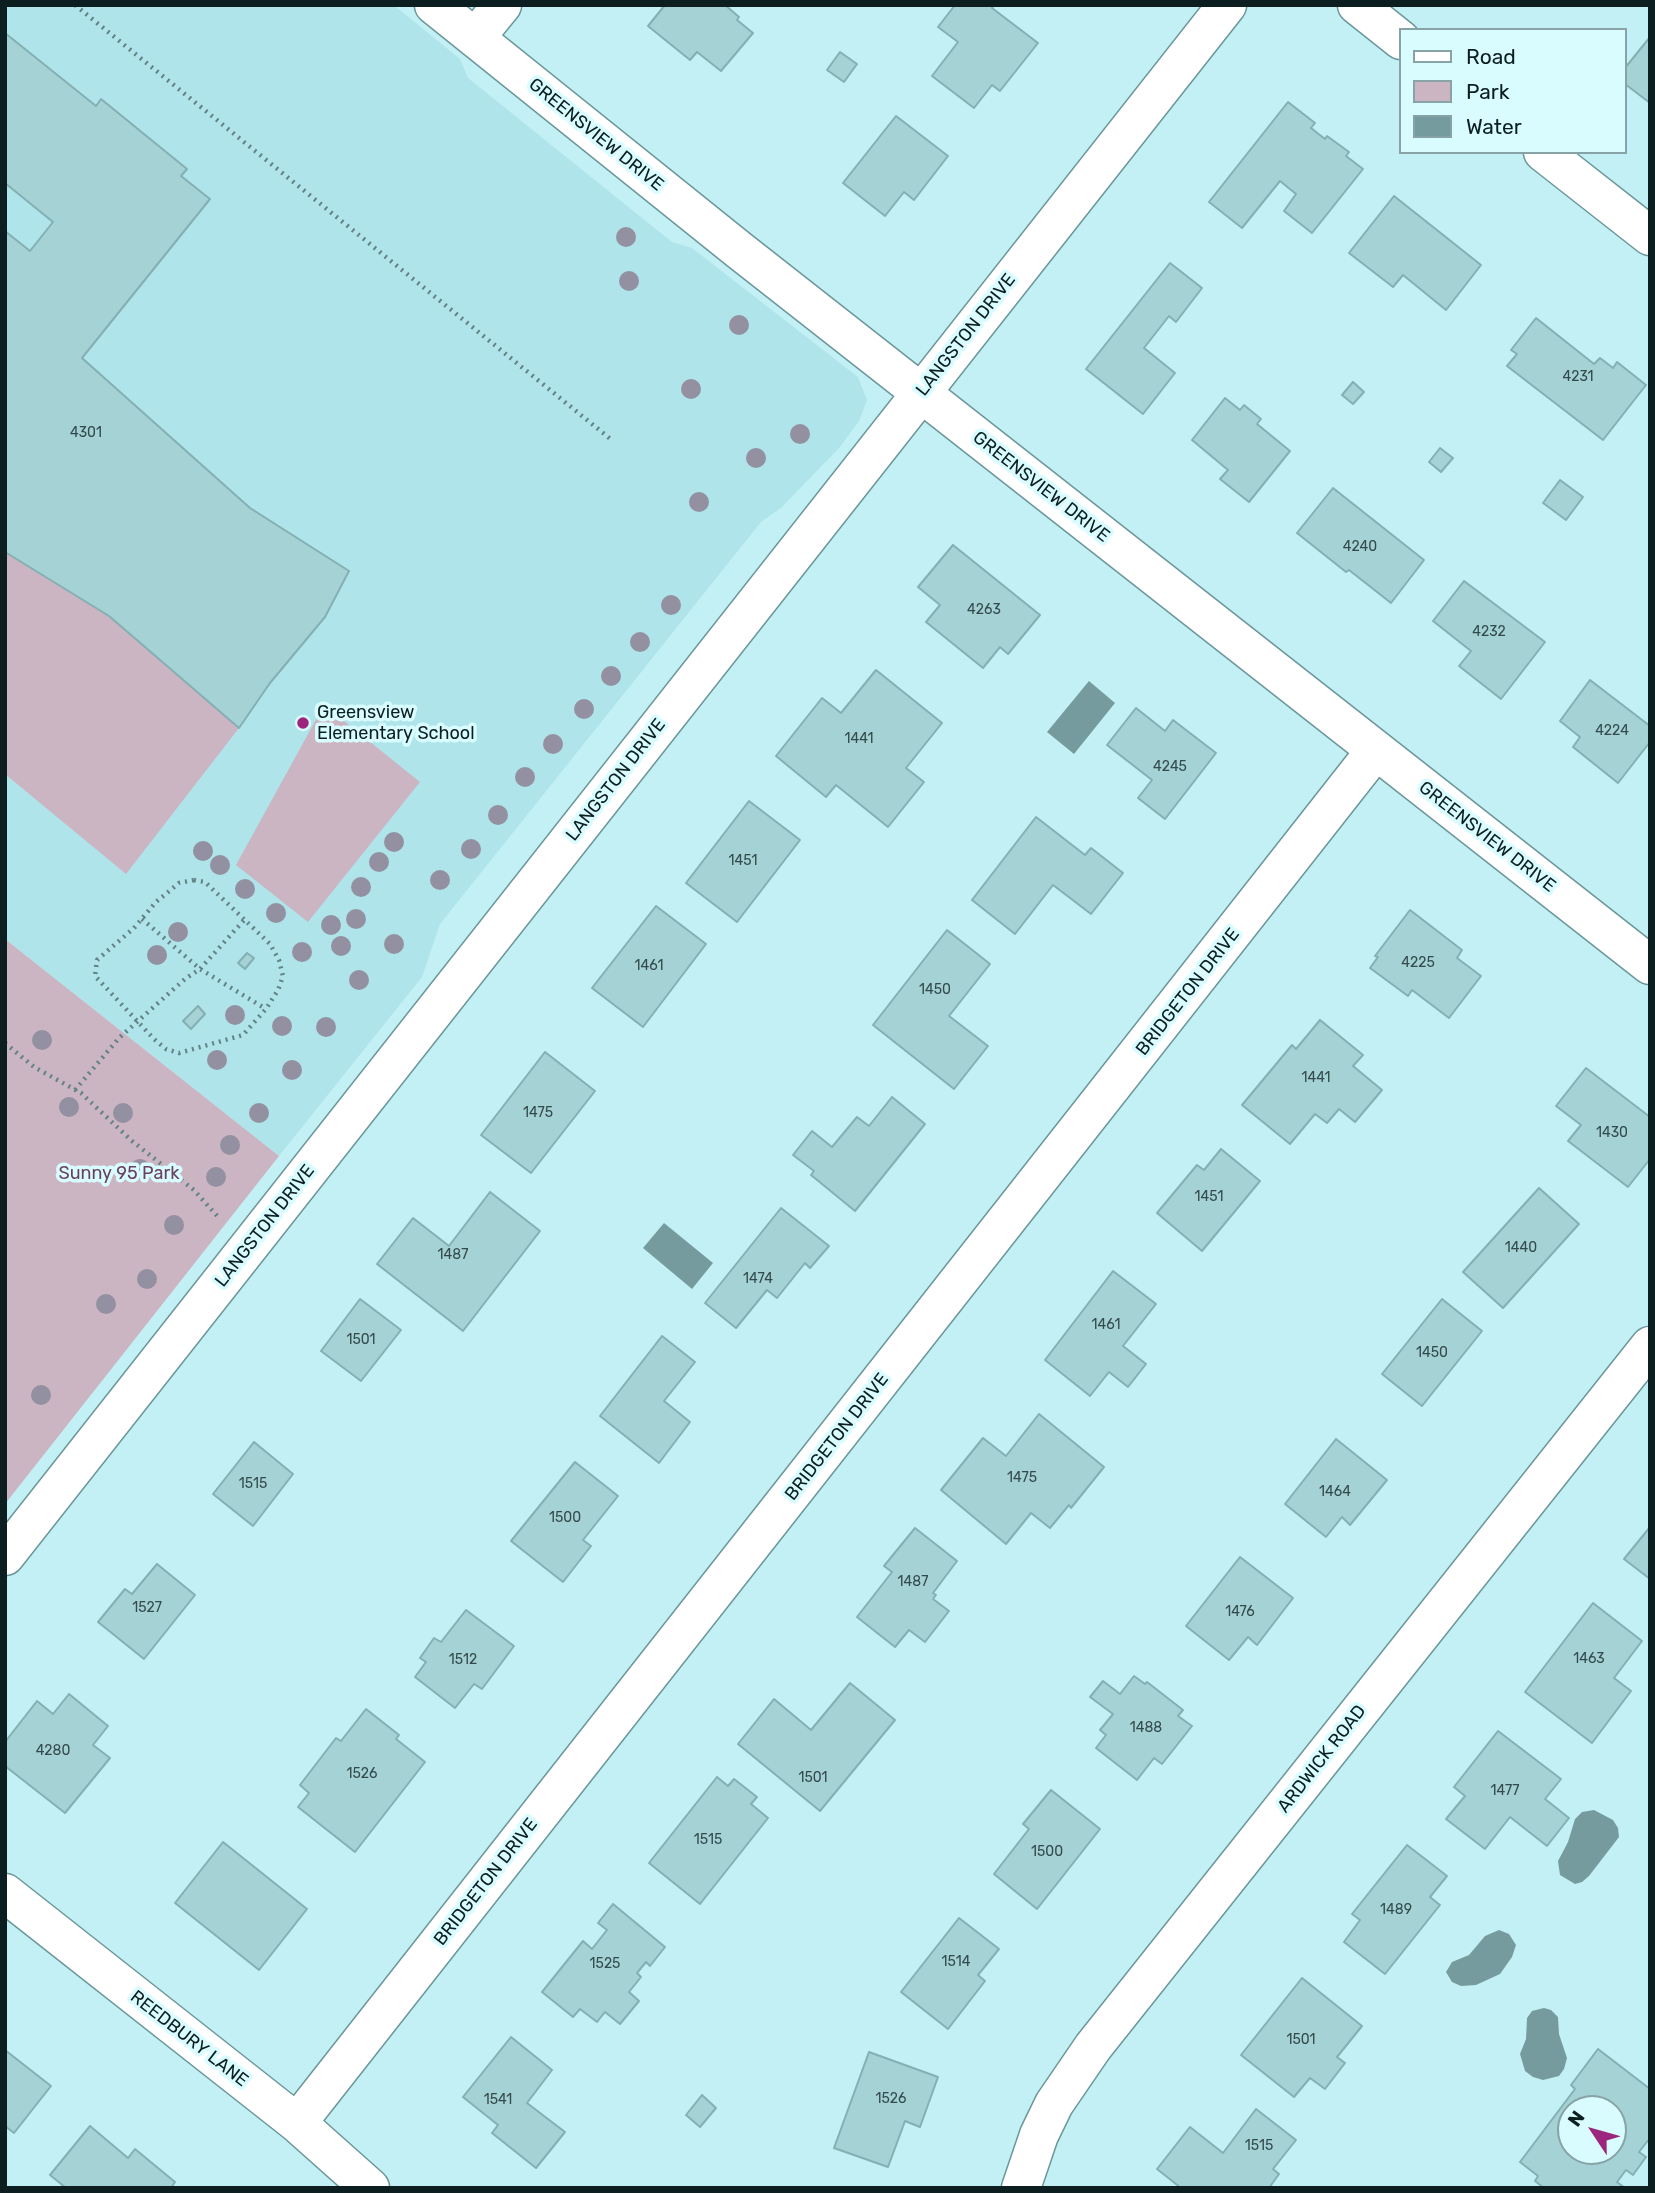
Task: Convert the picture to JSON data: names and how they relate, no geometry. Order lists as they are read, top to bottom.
{
  "streets": {
    "street": [
      "GREENSVIEW DRIVE",
      "LANGSTON DRIVE",
      "BRIDGETON DRIVE",
      "ARDWICK ROAD",
      "REEDBURY LANE"
    ]
  },
  "crossings": [
    ["GREENSVIEW DRIVE", "LANGSTON DRIVE"],
    ["GREENSVIEW DRIVE", "BRIDGETON DRIVE"],
    ["BRIDGETON DRIVE", "REEDBURY LANE"]
  ],
  "parks": ["Sunny 95 Park"],
  "places": ["Greensview Elementary School"],
  "house_numbers": [
    "4231",
    "4301",
    "4240",
    "4263",
    "4232",
    "4224",
    "1441",
    "4245",
    "1451",
    "4225",
    "1461",
    "1450",
    "1441",
    "1475",
    "1430",
    "1451",
    "1440",
    "1487",
    "1474",
    "1461",
    "1501",
    "1450",
    "1475",
    "1515",
    "1464",
    "1500",
    "1487",
    "1527",
    "1476",
    "1463",
    "1512",
    "1488",
    "4280",
    "1526",
    "1501",
    "1477",
    "1515",
    "1500",
    "1489",
    "1514",
    "1525",
    "1501",
    "1526",
    "1541",
    "1515"
  ],
  "legend": ["Road", "Park", "Water"],
  "north": "top left"
}
